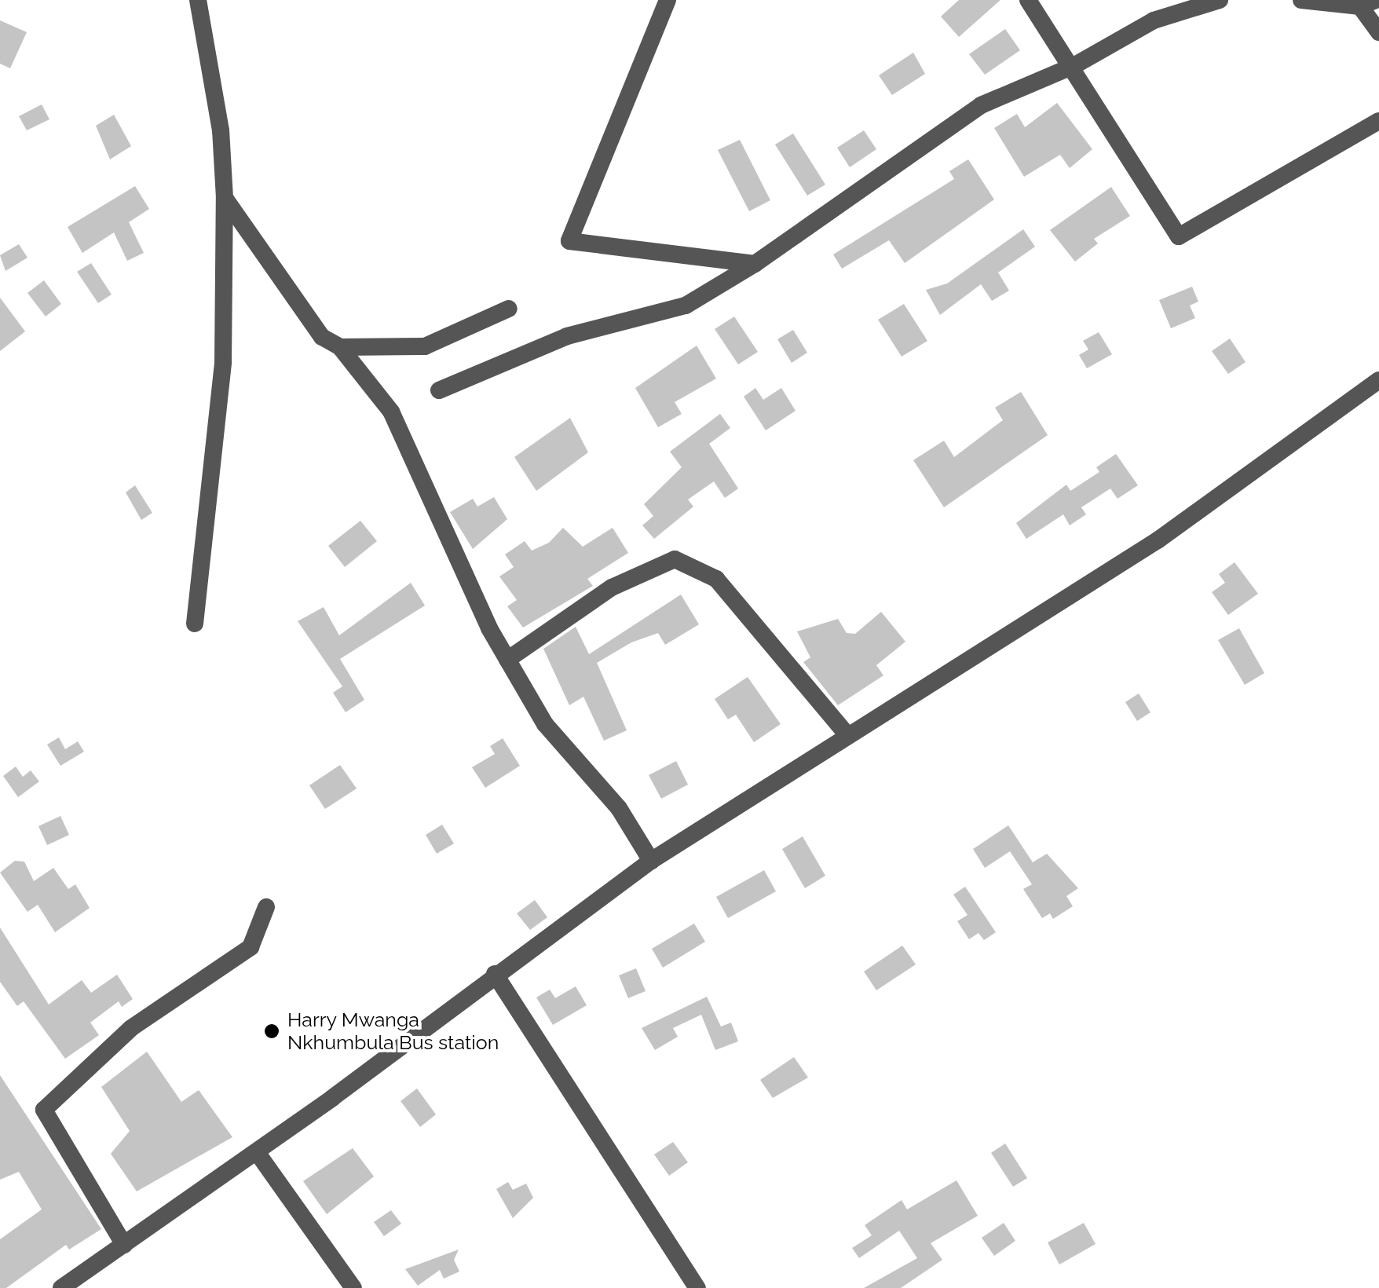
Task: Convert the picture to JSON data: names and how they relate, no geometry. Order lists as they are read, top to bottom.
{
  "places": ["Harry Mwanga Nkhumbula Bus station"]
}
